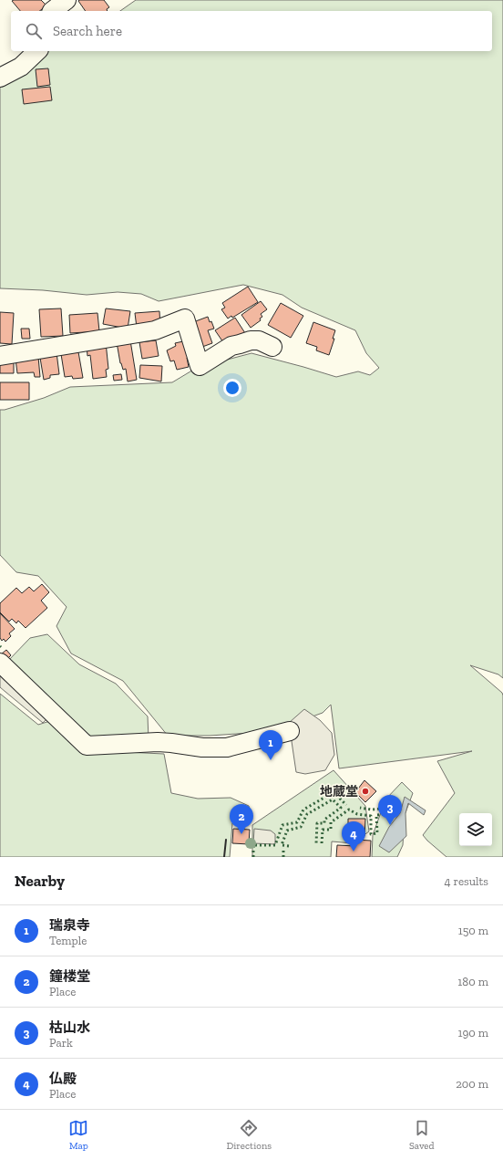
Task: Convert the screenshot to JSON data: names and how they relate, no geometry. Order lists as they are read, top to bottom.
{
  "places": ["地蔵堂"],
  "page": {
    "search": "Search here",
    "pins": [
      "1",
      "3",
      "2",
      "4"
    ],
    "heading": ["Nearby", "4 results"],
    "list": [
      {
        "mark": "1",
        "name": "瑞泉寺",
        "note": "Temple",
        "value": "150 m"
      },
      {
        "mark": "2",
        "name": "鐘楼堂",
        "note": "Place",
        "value": "180 m"
      },
      {
        "mark": "3",
        "name": "枯山水",
        "note": "Park",
        "value": "190 m"
      },
      {
        "mark": "4",
        "name": "仏殿",
        "note": "Place",
        "value": "200 m"
      }
    ],
    "nav": ["Map", "Directions", "Saved"]
  }
}
